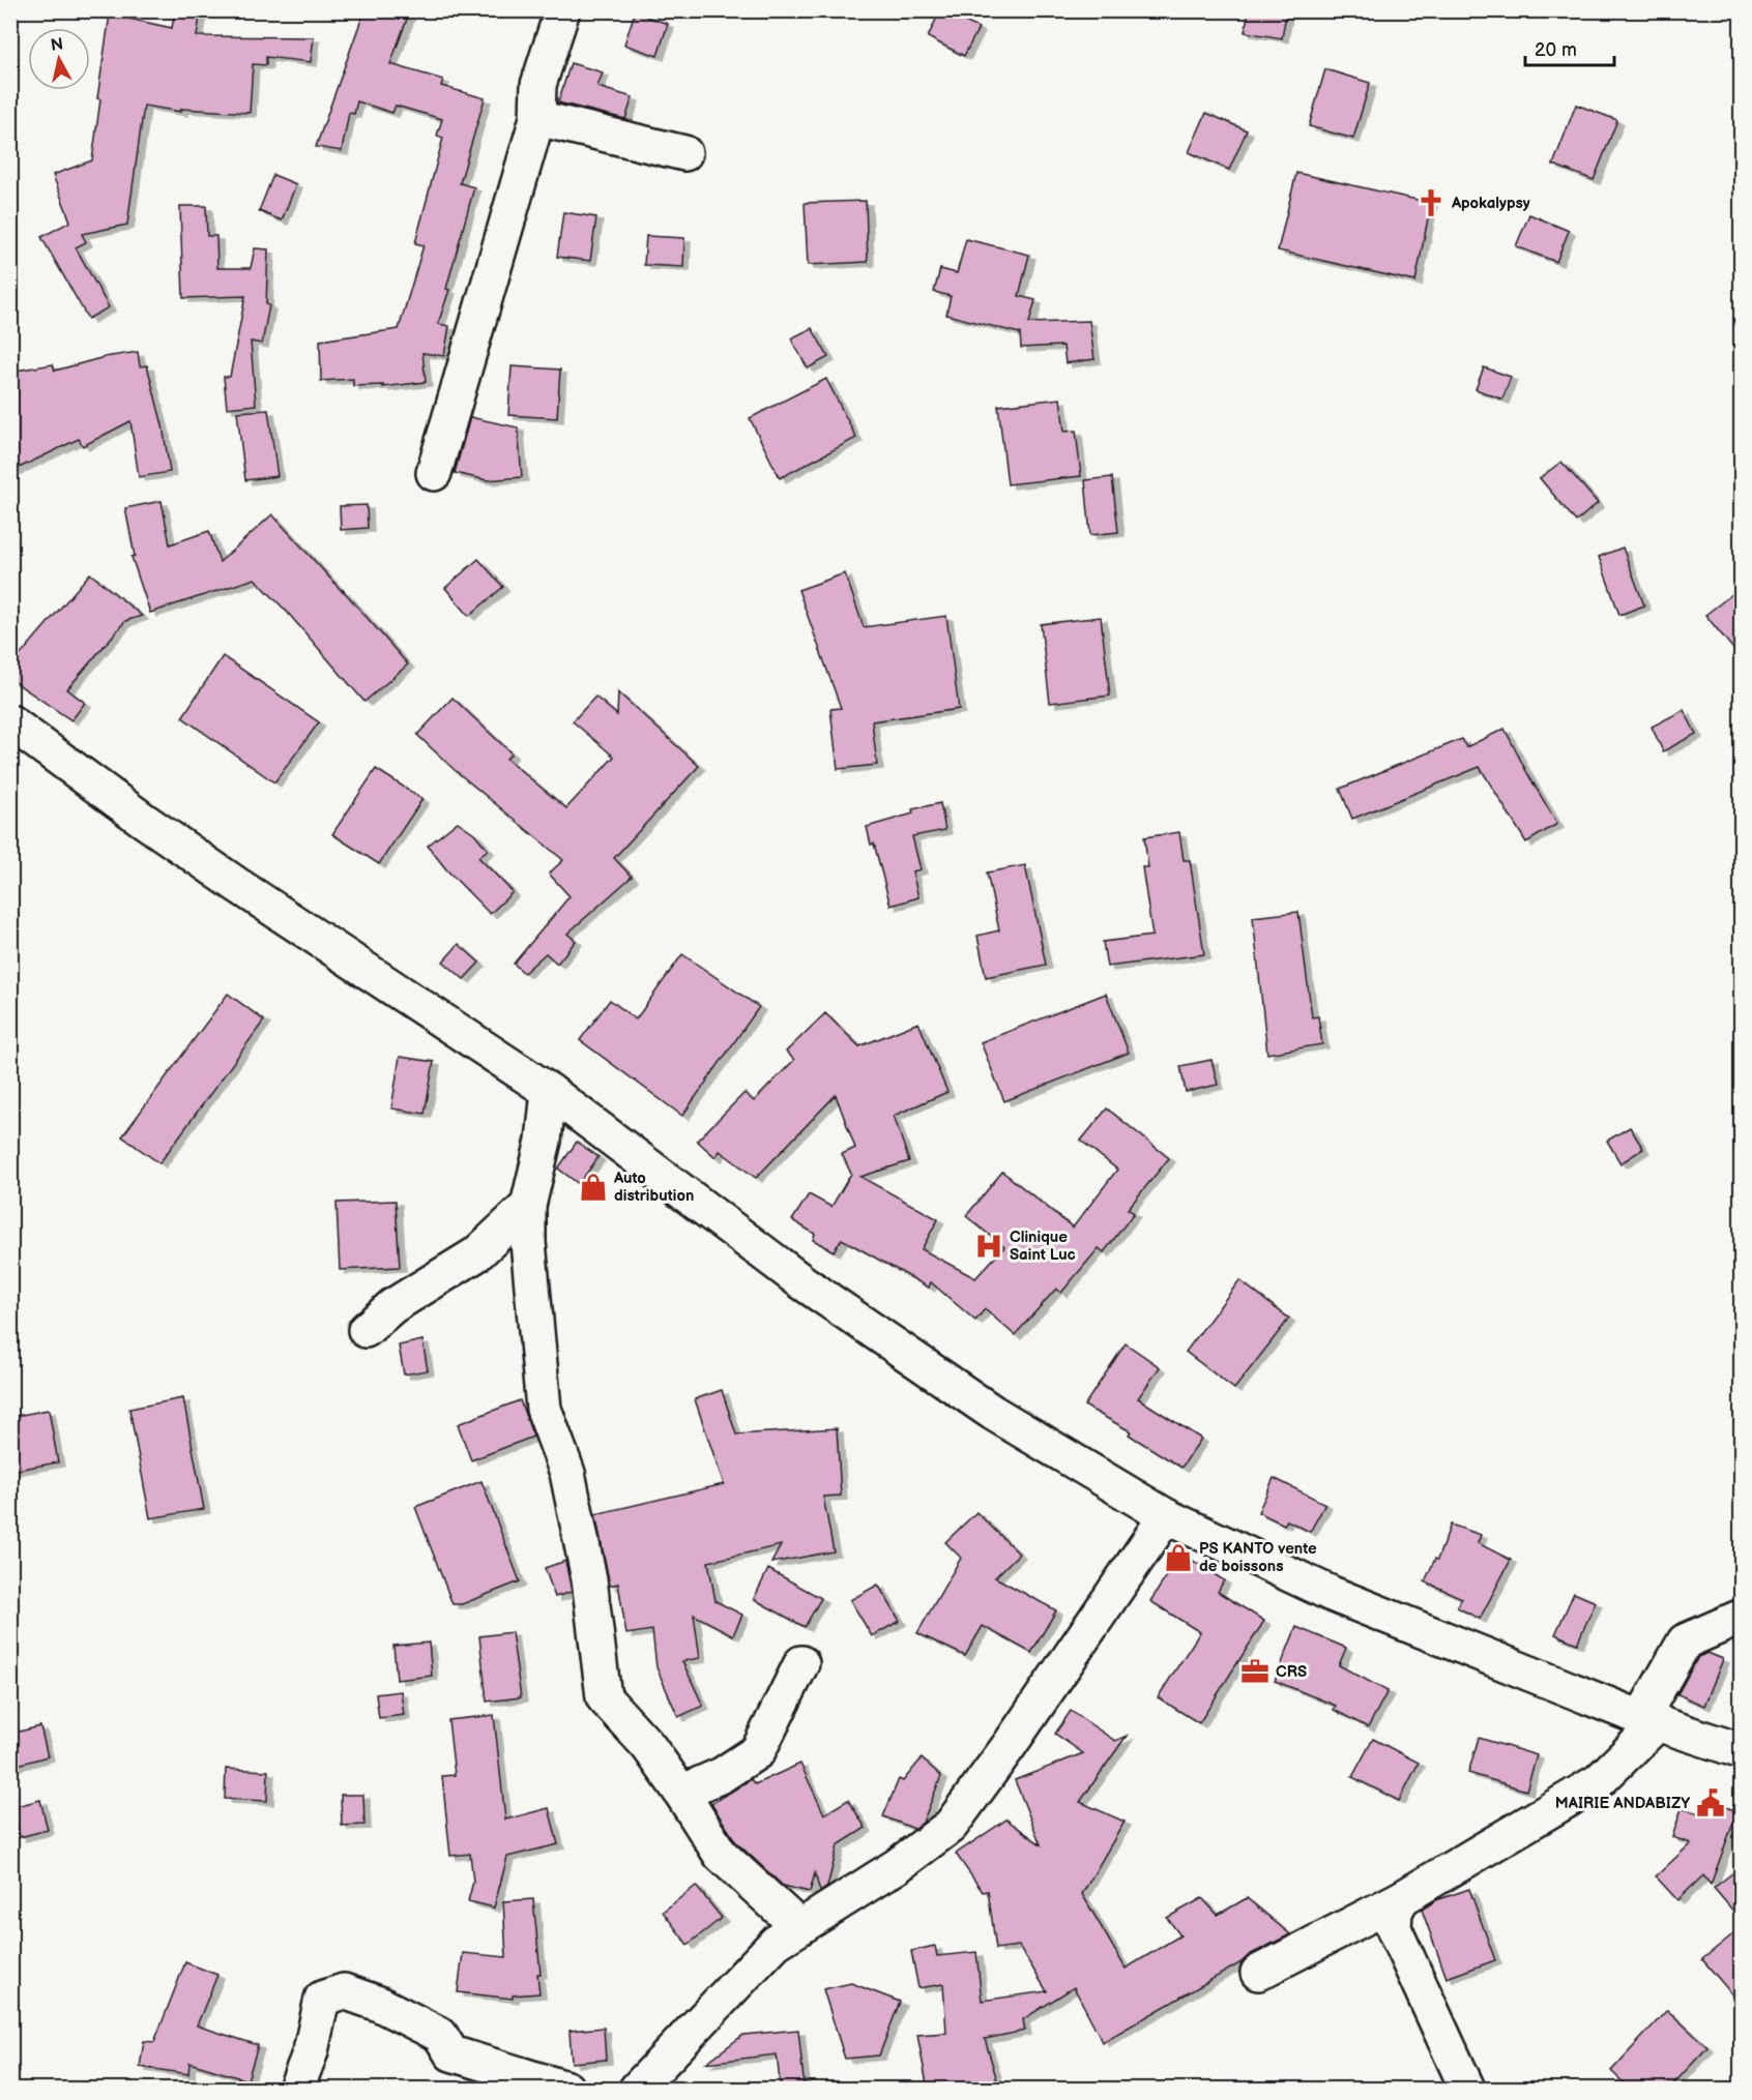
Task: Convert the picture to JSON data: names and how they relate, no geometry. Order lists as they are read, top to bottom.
{
  "places": {
    "church": ["Apokalypsy"],
    "shop": ["Auto distribution", "PS KANTO vente de boissons"],
    "hospital": ["Clinique Saint Luc"],
    "office": ["CRS"],
    "public building": ["MAIRIE ANDABIZY"]
  },
  "scale_bar": "20 m",
  "north": "top"
}
